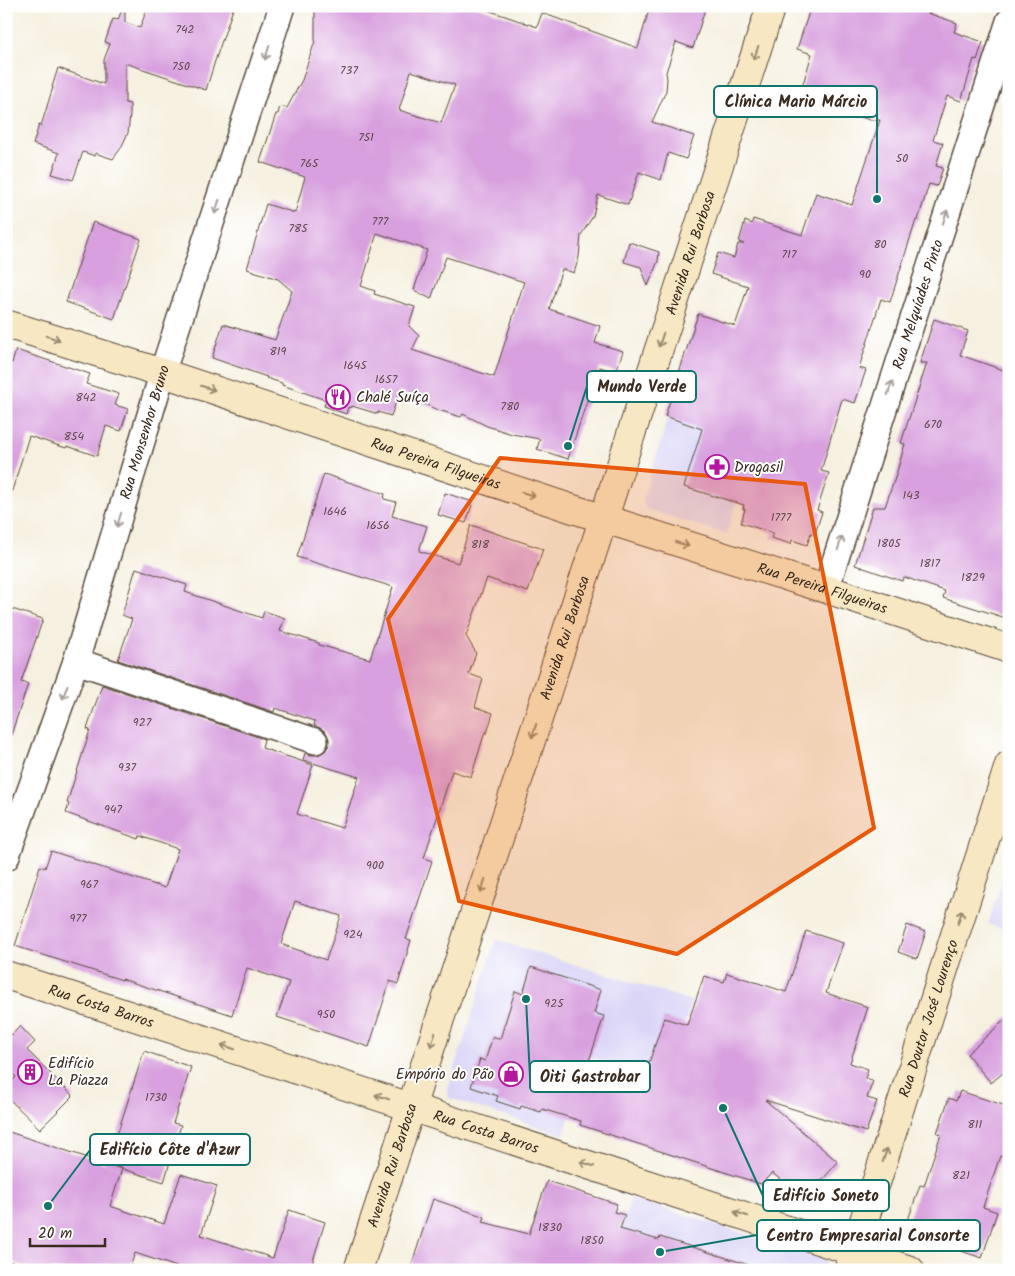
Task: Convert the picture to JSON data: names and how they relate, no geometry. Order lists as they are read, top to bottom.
{
  "streets": {
    "street": [
      "Avenida Rui Barbosa",
      "Rua Melquíades Pinto",
      "Rua Monsenhor Bruno",
      "Rua Pereira Filgueiras",
      "Rua Costa Barros",
      "Rua Doutor José Lourenço"
    ]
  },
  "crossings": [
    ["Avenida Rui Barbosa", "Rua Pereira Filgueiras"],
    ["Avenida Rui Barbosa", "Rua Costa Barros"],
    ["Rua Melquíades Pinto", "Rua Pereira Filgueiras"],
    ["Rua Monsenhor Bruno", "Rua Pereira Filgueiras"],
    ["Rua Costa Barros", "Rua Doutor José Lourenço"]
  ],
  "one_way": [
    "Avenida Rui Barbosa",
    "Rua Melquíades Pinto",
    "Rua Monsenhor Bruno",
    "Rua Pereira Filgueiras",
    "Rua Costa Barros",
    "Rua Doutor José Lourenço"
  ],
  "places": {
    "other": [
      "Clínica Mario Márcio",
      "Mundo Verde",
      "Oiti Gastrobar",
      "Edifício Soneto",
      "Edifício Côte d'Azur",
      "Centro Empresarial Consorte"
    ],
    "restaurant": ["Chalé Suíça"],
    "pharmacy": ["Drogasil"],
    "building": ["Edifício La Piazza"],
    "shop": ["Empório do Pão"]
  },
  "house_numbers": [
    "742",
    "750",
    "737",
    "751",
    "50",
    "765",
    "777",
    "785",
    "80",
    "717",
    "90",
    "819",
    "1645",
    "1657",
    "842",
    "780",
    "670",
    "854",
    "143",
    "1646",
    "1777",
    "1656",
    "1805",
    "818",
    "1817",
    "1829",
    "927",
    "937",
    "947",
    "900",
    "967",
    "977",
    "924",
    "925",
    "950",
    "1730",
    "811",
    "821",
    "1830",
    "1850"
  ],
  "scale_bar": "20 m"
}
